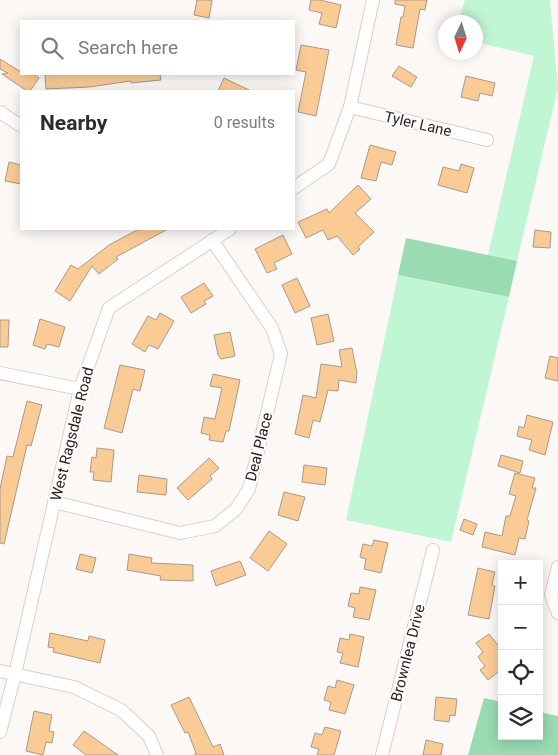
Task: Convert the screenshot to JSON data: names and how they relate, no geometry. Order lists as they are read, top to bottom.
{
  "streets": {
    "street": [
      "Tyler Lane",
      "West Ragsdale Road",
      "Deal Place",
      "Brownlea Drive"
    ]
  },
  "crossings": [
    ["West Ragsdale Road", "Deal Place"]
  ],
  "north": "bottom",
  "page": {
    "search": "Search here",
    "heading": ["Nearby", "0 results"],
    "map_buttons": ["+", "−"]
  }
}
